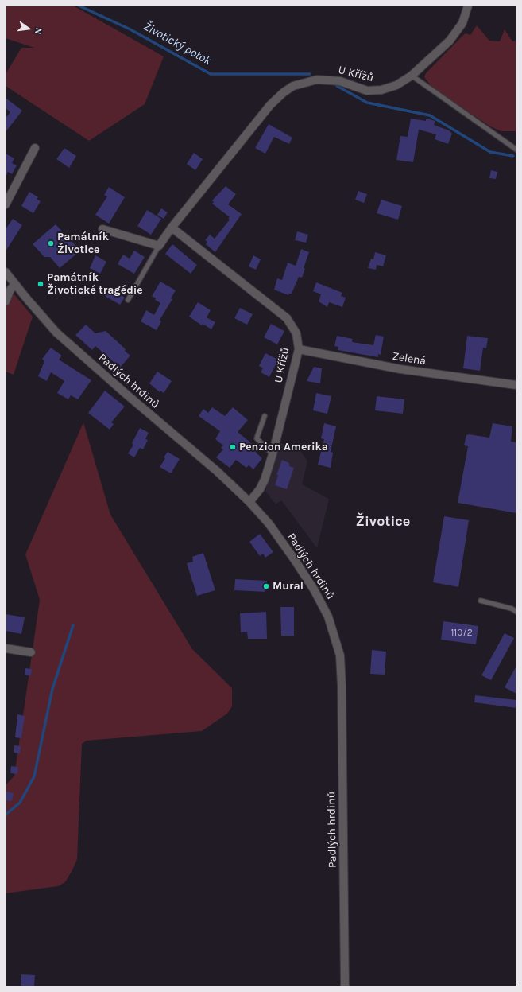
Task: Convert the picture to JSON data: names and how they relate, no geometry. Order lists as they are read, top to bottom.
{
  "streets": {
    "street": ["U Křížů", "Zelená", "Padlých hrdinů"]
  },
  "crossings": [
    ["U Křížů", "Zelená"],
    ["U Křížů", "Padlých hrdinů"]
  ],
  "districts": ["Životice"],
  "water": ["Životický potok"],
  "places": [
    "Památník Životice",
    "Památník Životické tragédie",
    "Penzion Amerika",
    "Mural"
  ],
  "house_numbers": ["110/2"],
  "north": "right"
}
